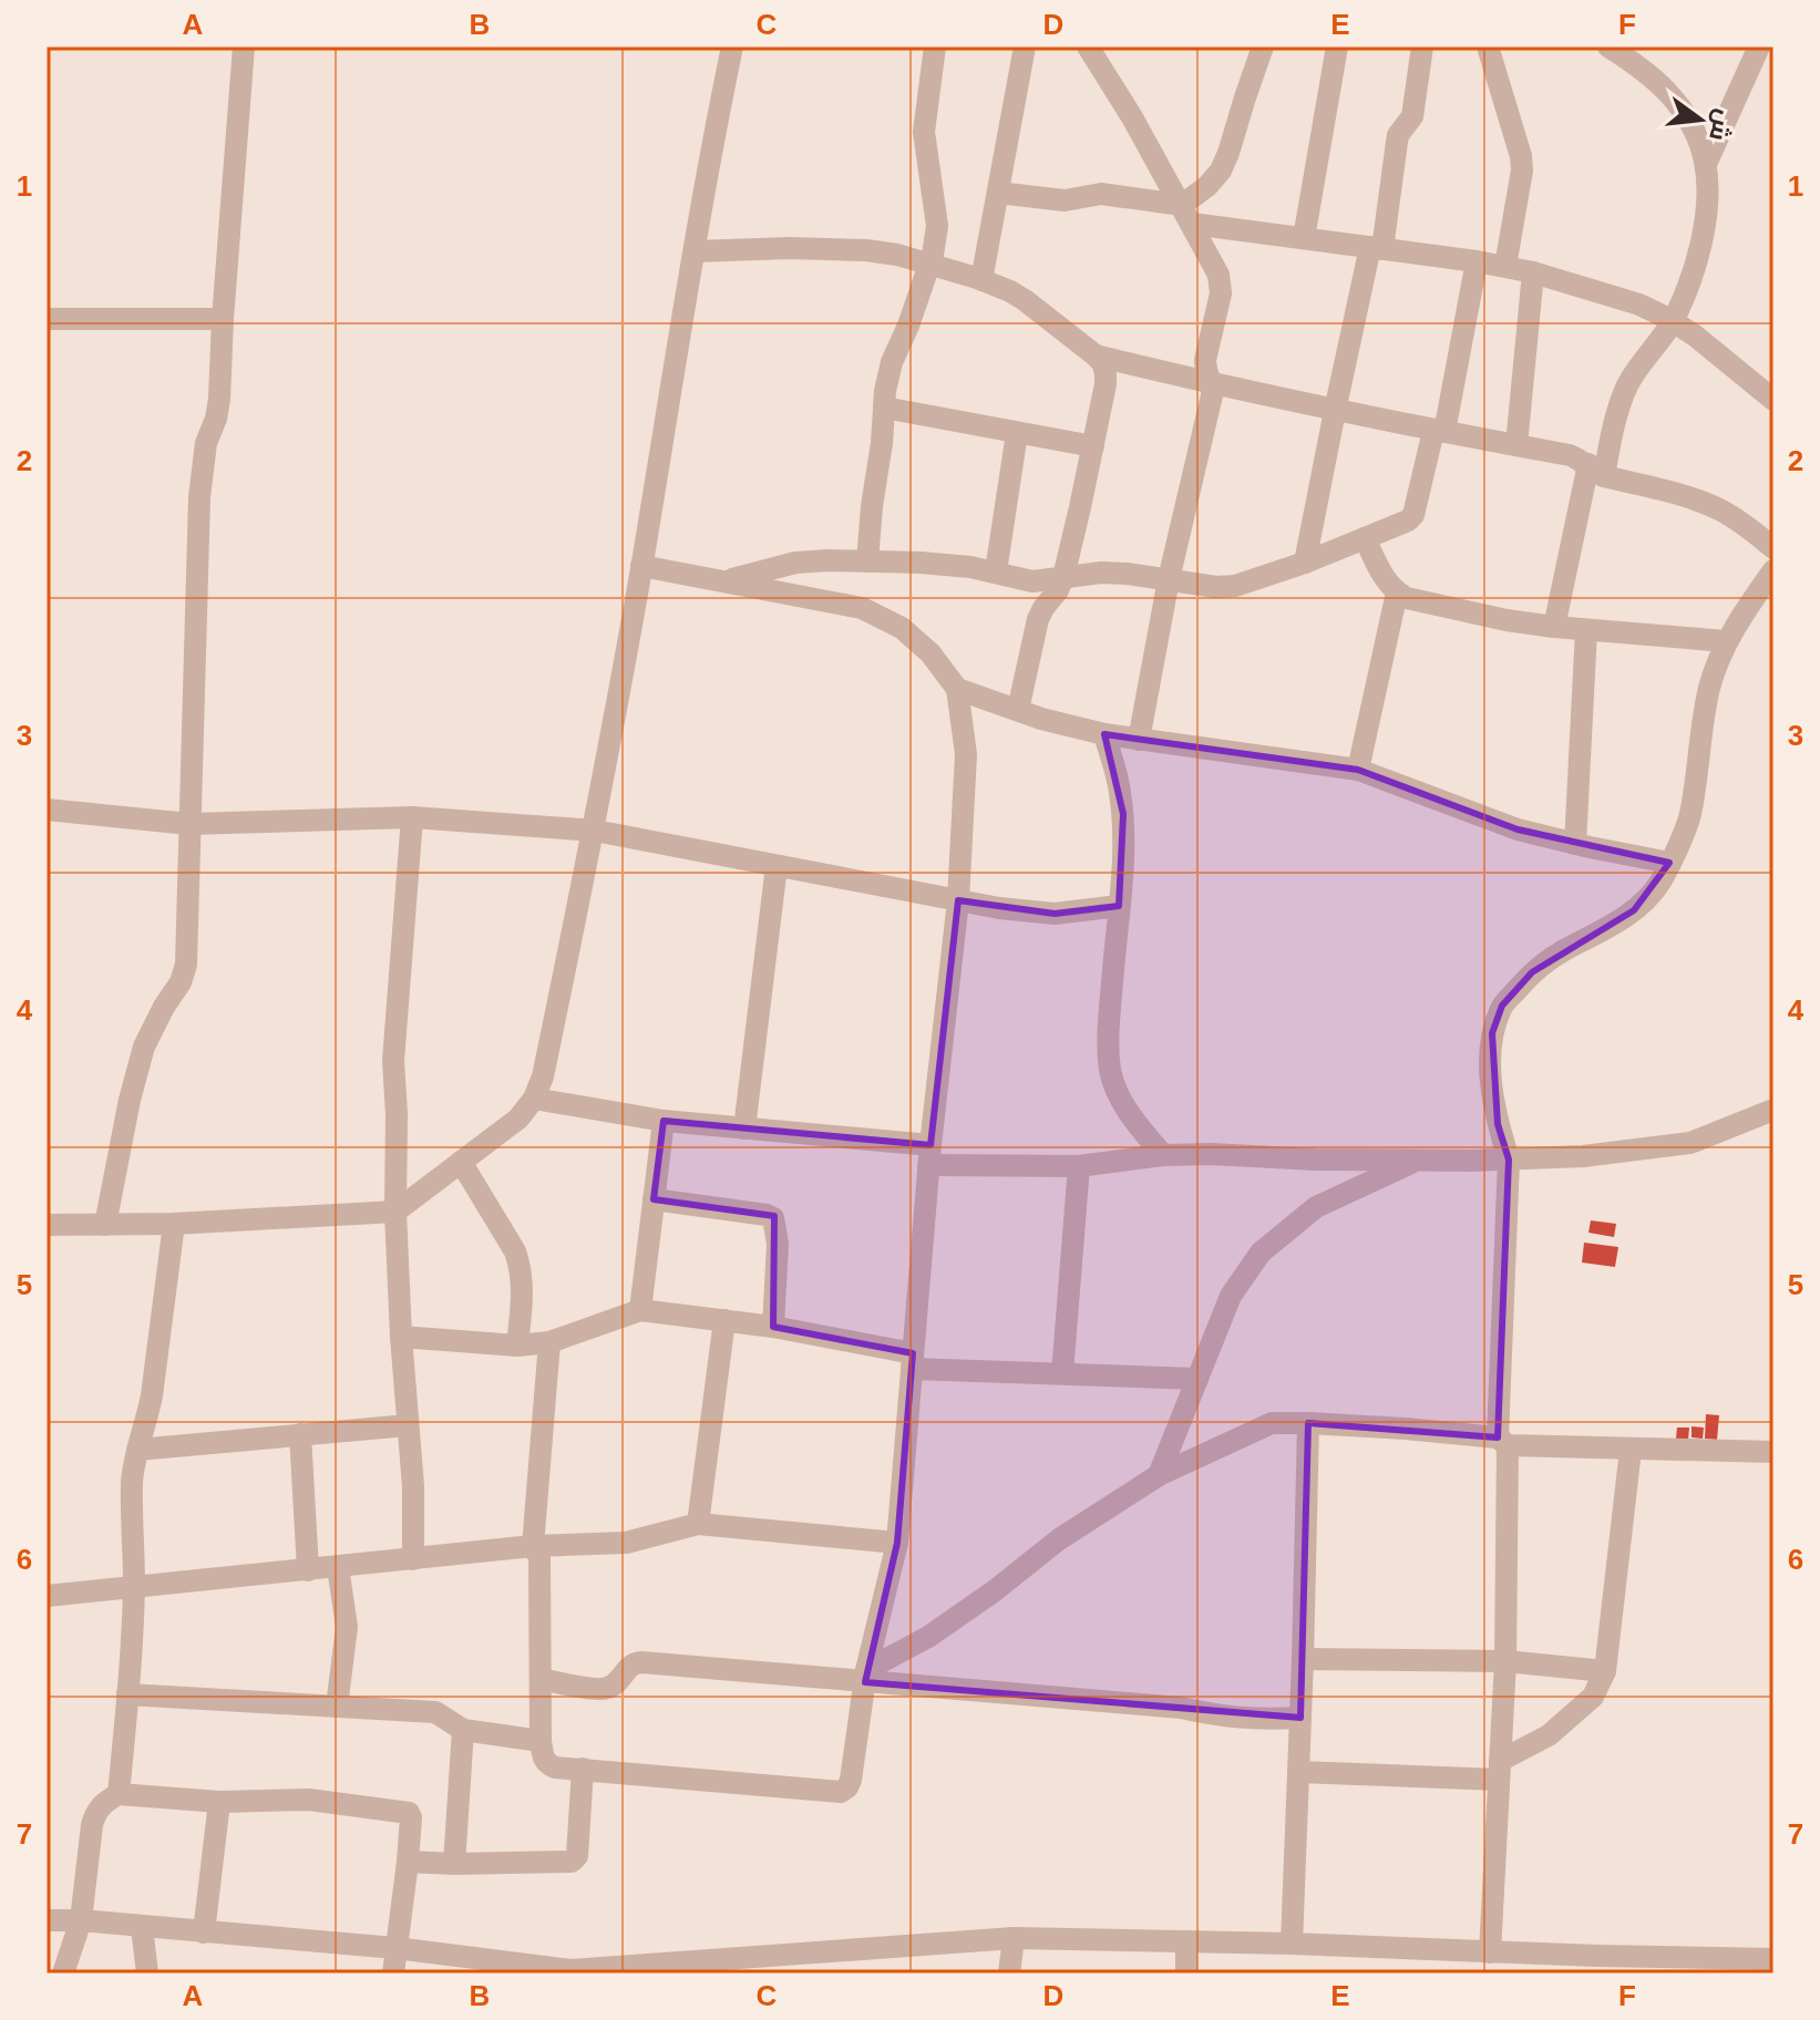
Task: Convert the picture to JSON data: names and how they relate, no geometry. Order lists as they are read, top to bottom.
{
  "north": "right",
  "grid": {
    "columns": [
      "A",
      "B",
      "C",
      "D",
      "E",
      "F"
    ],
    "rows": [
      "1",
      "2",
      "3",
      "4",
      "5",
      "6",
      "7"
    ]
  }
}
